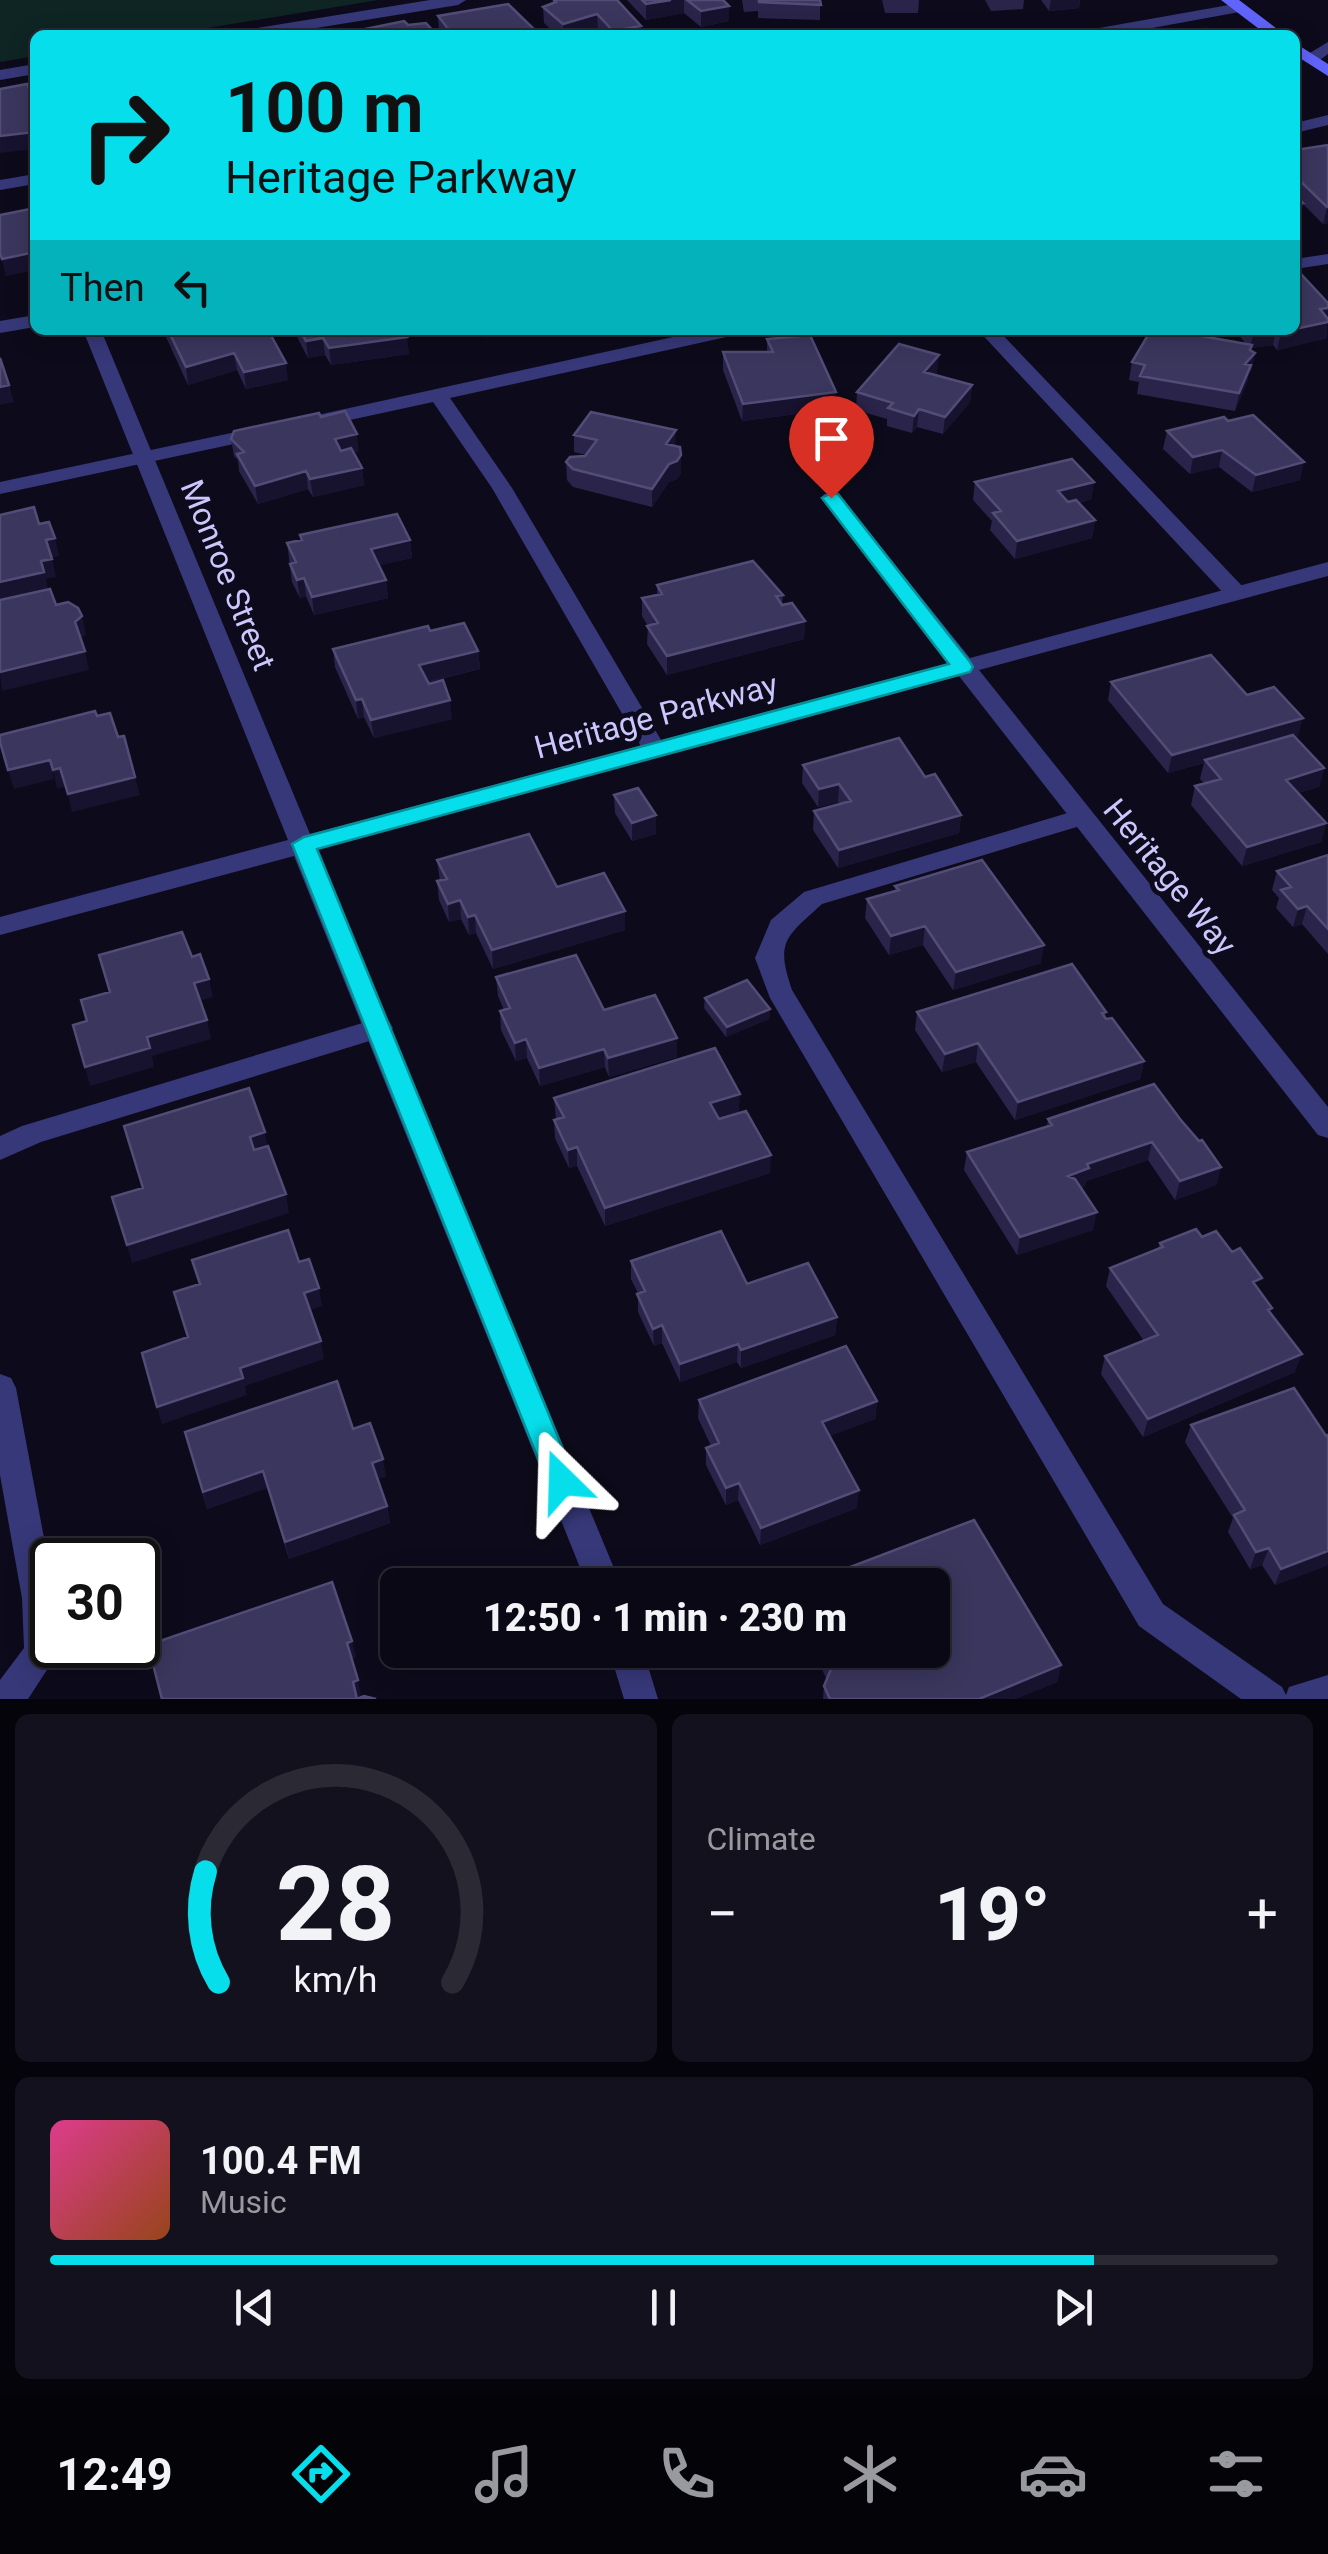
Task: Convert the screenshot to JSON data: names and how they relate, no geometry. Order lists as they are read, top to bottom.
{
  "streets": {
    "street": ["Monroe Street", "Heritage Parkway", "Heritage Way"]
  },
  "crossings": [
    ["Monroe Street", "Heritage Parkway"],
    ["Heritage Parkway", "Heritage Way"]
  ],
  "page": {
    "turn": ["100 m", "Heritage Parkway"],
    "then": "Then",
    "limit": "30",
    "trip": "12:50 · 1 min · 230 m",
    "tile": "Climate",
    "heat": ["−", "19°", "+"],
    "song": ["100.4 FM", "Music"],
    "tabs": "12:49",
    "gauge": ["28", "km/h"]
  }
}
